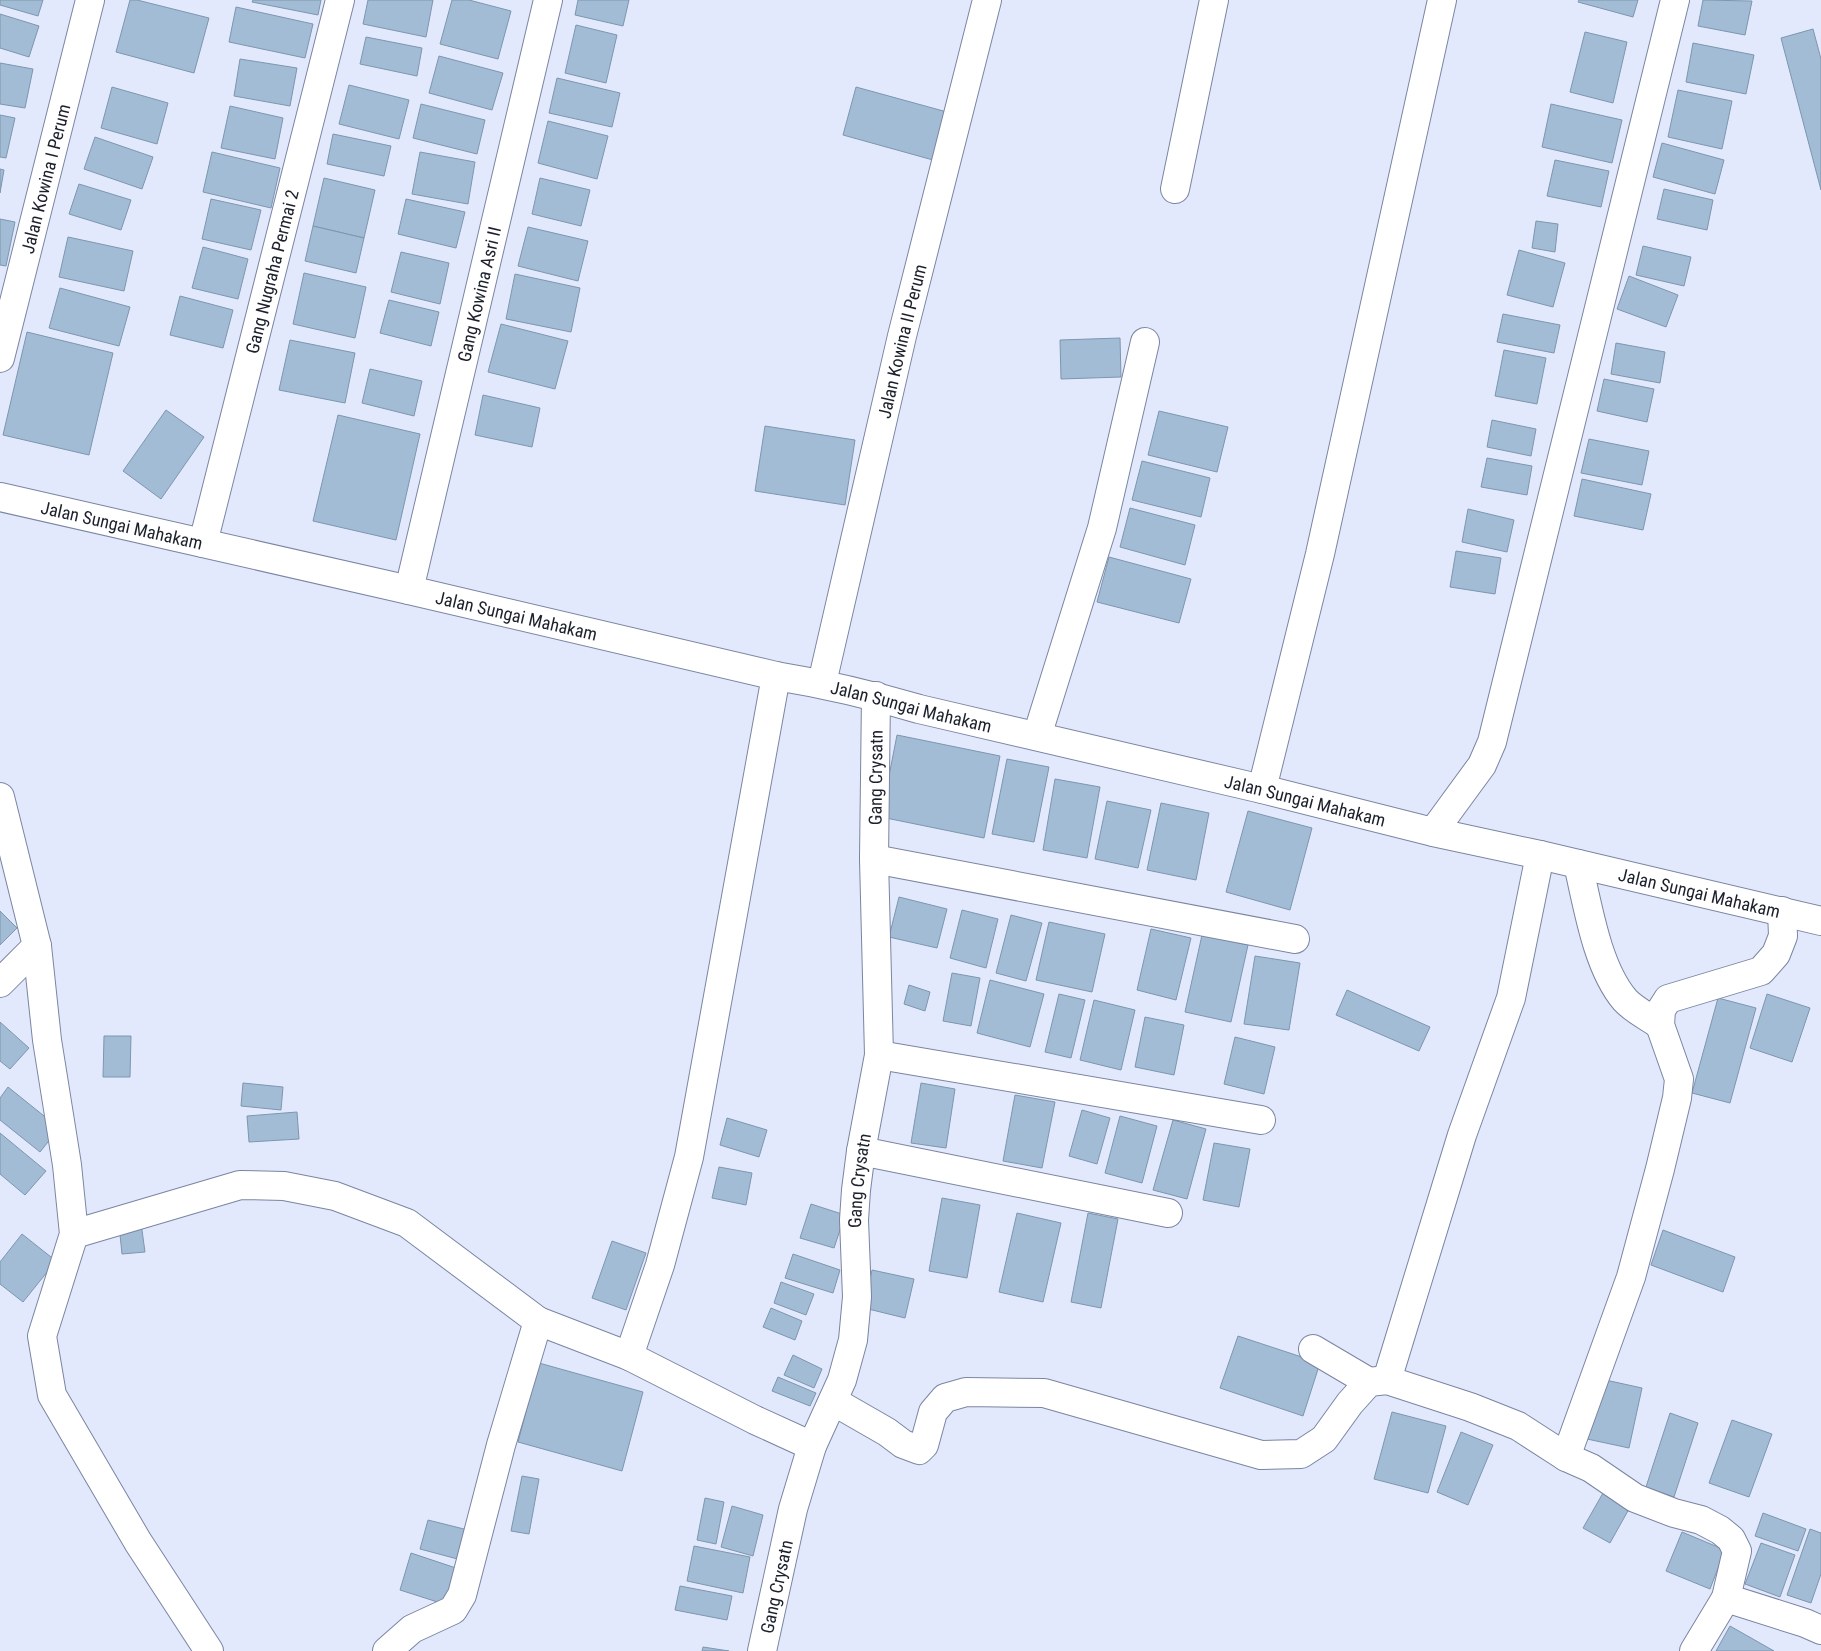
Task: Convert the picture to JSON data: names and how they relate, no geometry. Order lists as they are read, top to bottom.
{
  "streets": {
    "street": [
      "Jalan Kowina I Perum",
      "Gang Nugraha Permai 2",
      "Gang Kowina Asri II",
      "Jalan Kowina II Perum",
      "Jalan Sungai Mahakam",
      "Gang Crysatn"
    ]
  },
  "crossings": [
    ["Gang Nugraha Permai 2", "Jalan Sungai Mahakam"],
    ["Gang Kowina Asri II", "Jalan Sungai Mahakam"],
    ["Jalan Kowina II Perum", "Jalan Sungai Mahakam"],
    ["Jalan Sungai Mahakam", "Gang Crysatn"]
  ]
}
